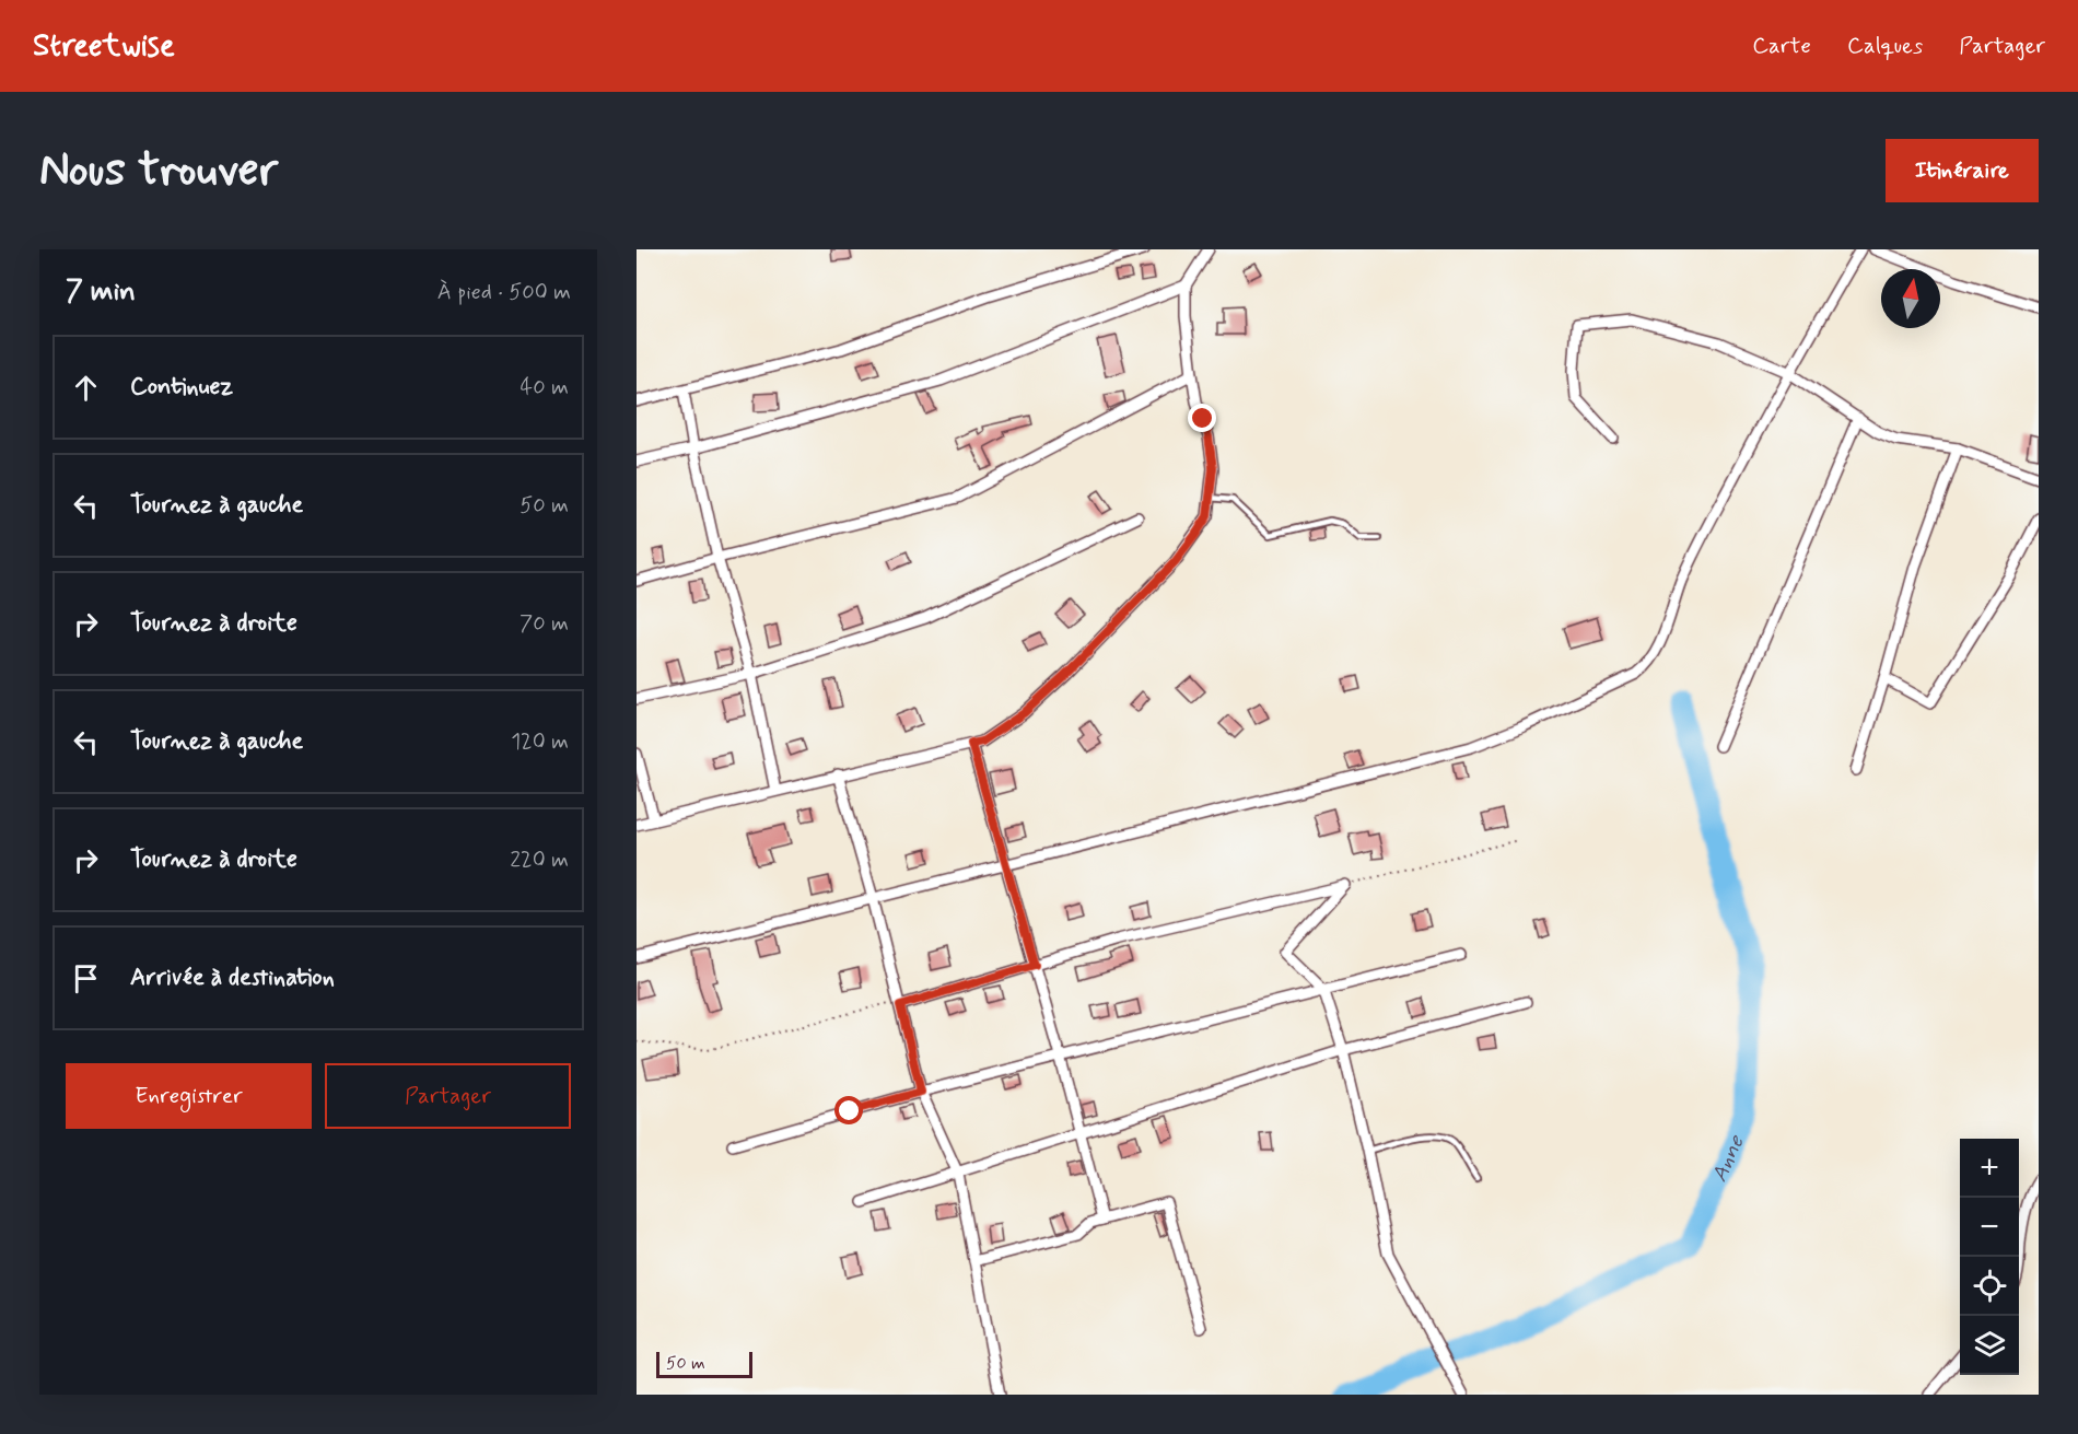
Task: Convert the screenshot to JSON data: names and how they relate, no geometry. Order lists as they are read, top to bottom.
{
  "water": ["Anne"],
  "scale_bar": "50 m",
  "north": "top",
  "page": {
    "header": "Streetwise",
    "nav": ["Carte", "Calques", "Partager"],
    "buttons": [
      "Itinéraire",
      ["Enregistrer", "Partager"]
    ],
    "title": "Nous trouver",
    "heading": ["7 min", "À pied · 500 m"],
    "list": [
      ["Continuez", "40 m"],
      ["Tournez à gauche", "50 m"],
      ["Tournez à droite", "70 m"],
      ["Tournez à gauche", "120 m"],
      ["Tournez à droite", "220 m"],
      "Arrivée à destination"
    ],
    "map_buttons": ["+", "−"],
    "scale": "50 m"
  }
}
